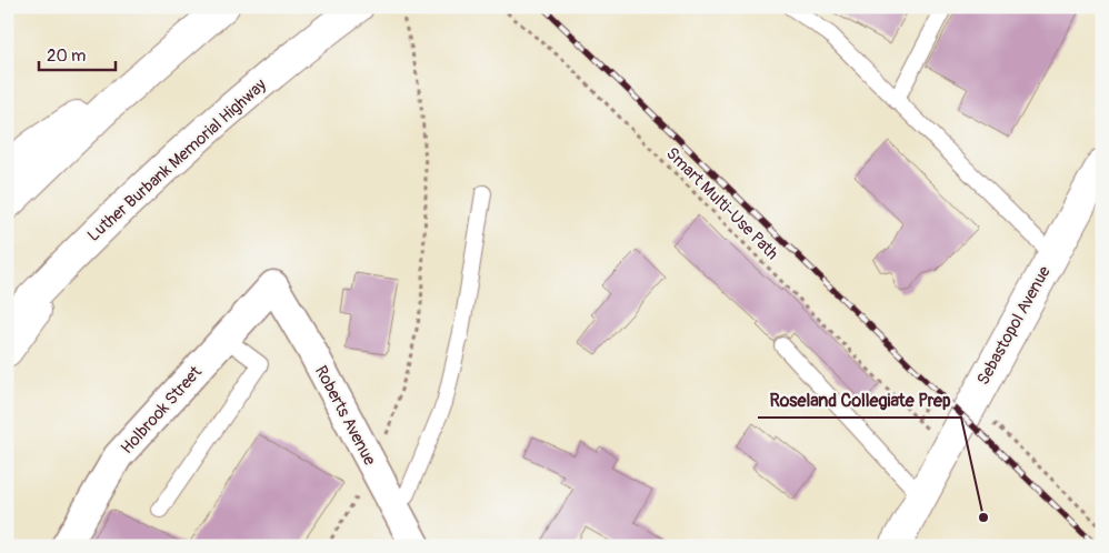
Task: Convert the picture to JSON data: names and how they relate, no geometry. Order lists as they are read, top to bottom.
{
  "streets": {
    "main road": ["Luther Burbank Memorial Highway", "Sebastopol Avenue"],
    "street": ["Holbrook Street", "Roberts Avenue"],
    "path": ["Smart Multi-Use Path"]
  },
  "crossings": [
    ["Holbrook Street", "Roberts Avenue"]
  ],
  "places": ["Roseland Collegiate Prep"],
  "scale_bar": "20 m"
}
